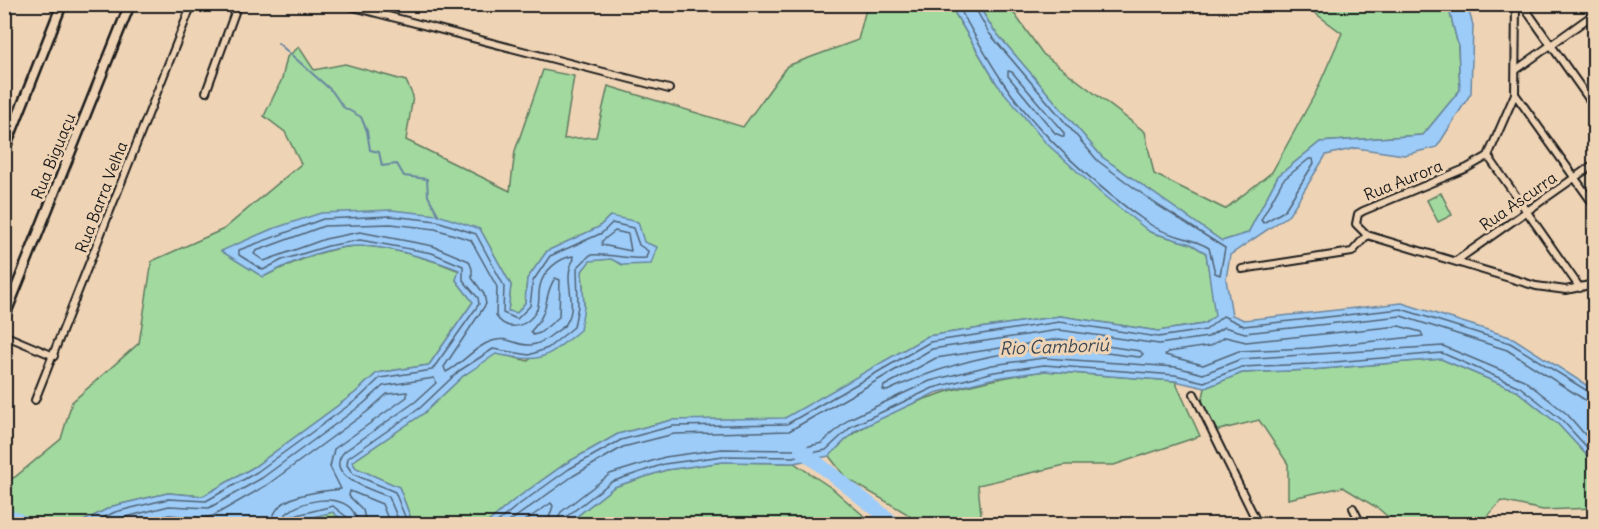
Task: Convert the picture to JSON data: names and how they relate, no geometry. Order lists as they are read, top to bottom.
{
  "streets": {
    "street": [
      "Rua Biguaçu",
      "Rua Aurora",
      "Rua Barra Velha",
      "Rua Ascurra"
    ]
  },
  "water": ["Rio Camboriú"]
}
